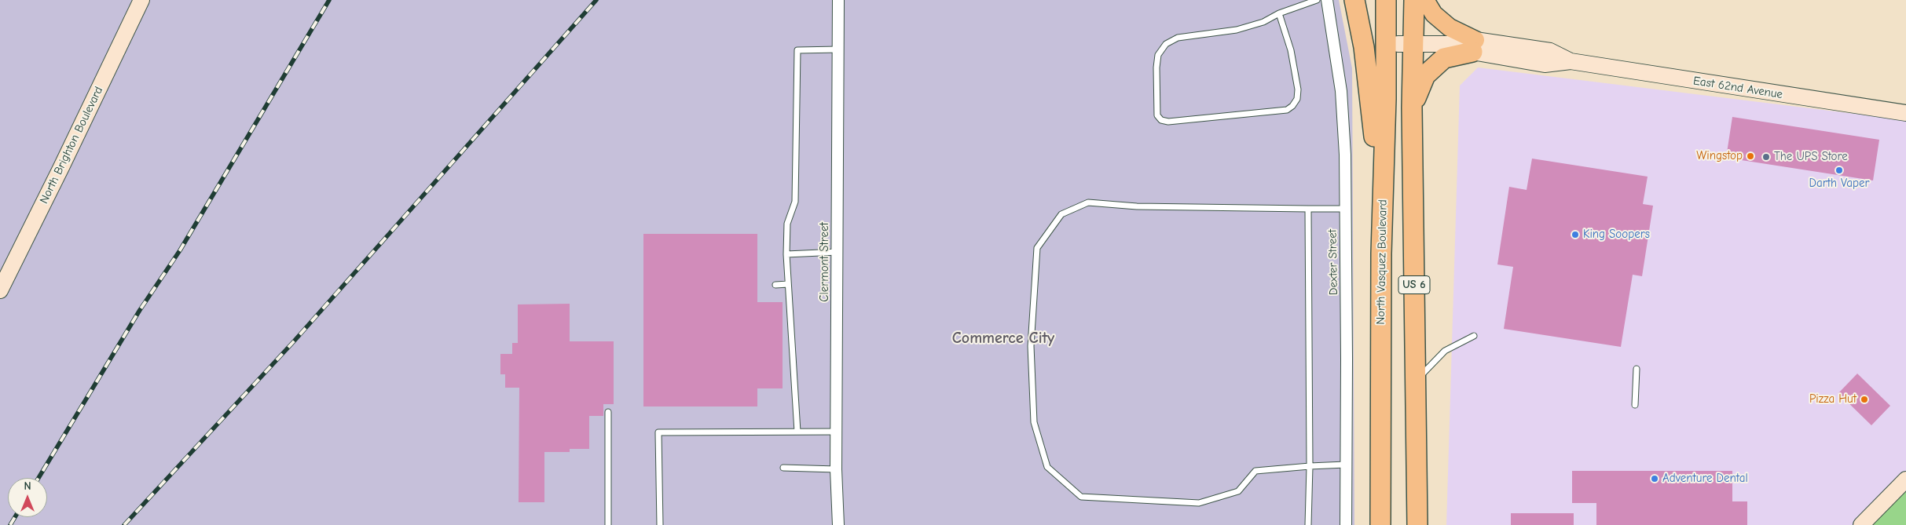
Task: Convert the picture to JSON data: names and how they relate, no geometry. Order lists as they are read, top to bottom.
{
  "streets": {
    "highway": ["North Vasquez Boulevard", "US 6"],
    "street": [
      "East 62nd Avenue",
      "North Brighton Boulevard",
      "Clermont Street",
      "Dexter Street"
    ]
  },
  "crossings": [
    ["East 62nd Avenue", "US 6"]
  ],
  "districts": ["Commerce City"],
  "places": [
    "Wingstop",
    "The UPS Store",
    "Darth Vaper",
    "King Soopers",
    "Pizza Hut",
    "Adventure Dental"
  ],
  "north": "top"
}
